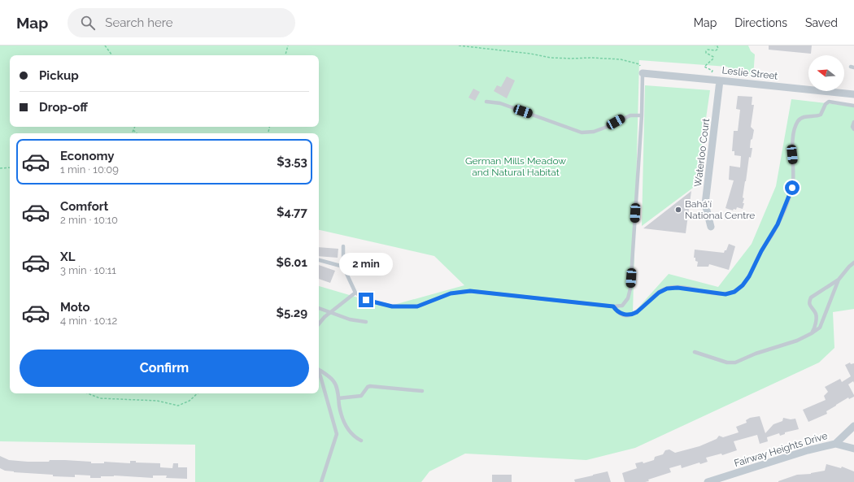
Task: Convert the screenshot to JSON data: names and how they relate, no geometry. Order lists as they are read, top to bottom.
{
  "streets": {
    "street": ["Leslie Street", "Waterloo Court", "Fairway Heights Drive"]
  },
  "crossings": [
    ["Leslie Street", "Waterloo Court"]
  ],
  "parks": ["German Mills Meadow and Natural Habitat"],
  "places": ["Bahá'í National Centre"],
  "north": "left",
  "page": {
    "header": "Map",
    "search": "Search here",
    "nav": ["Map", "Directions", "Saved"],
    "banner": ["Pickup", "Drop-off"],
    "list": [
      {
        "name": "Economy",
        "note": "1 min · 10:09",
        "value": "$3.53"
      },
      {
        "name": "Comfort",
        "note": "2 min · 10:10",
        "value": "$4.77"
      },
      {
        "name": "XL",
        "note": "3 min · 10:11",
        "value": "$6.01"
      },
      {
        "name": "Moto",
        "note": "4 min · 10:12",
        "value": "$5.29"
      }
    ],
    "bubble": "2 min",
    "buttons": "Confirm"
  }
}
